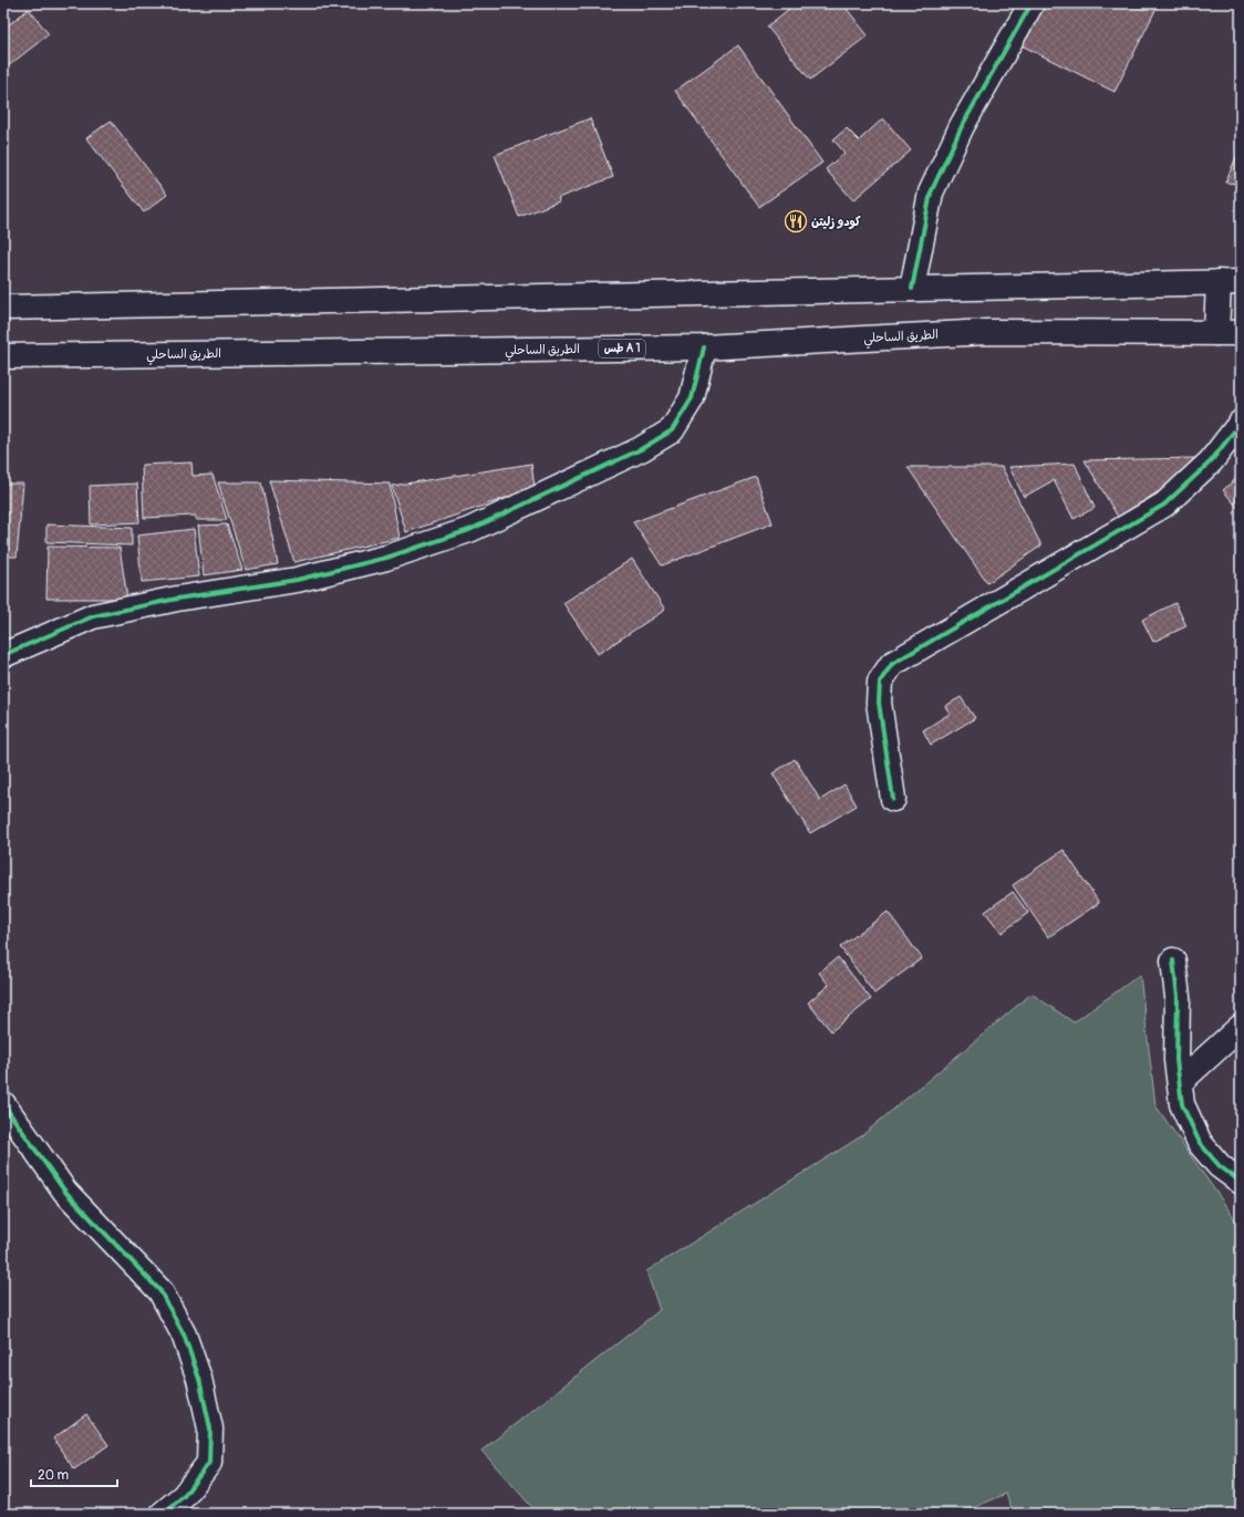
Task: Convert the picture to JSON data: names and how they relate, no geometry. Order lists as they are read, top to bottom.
{
  "streets": {
    "main road": ["الطريق الساحلي", "طس A 1"]
  },
  "places": {
    "restaurant": ["كودو زليتن"]
  },
  "scale_bar": "20 m"
}
